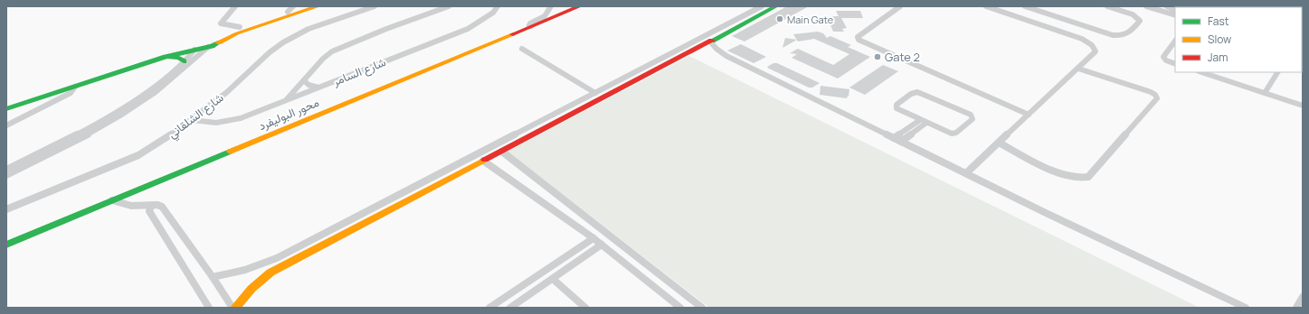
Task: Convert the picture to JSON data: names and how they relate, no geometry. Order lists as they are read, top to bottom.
{
  "streets": {
    "street": ["شارع السامر", "محور البوليفرد", "شارع الشلقاني"]
  },
  "crossings": [
    ["شارع السامر", "شارع الشلقاني"]
  ],
  "places": ["Main Gate", "Gate 2"],
  "legend": ["Fast", "Slow", "Jam"]
}
